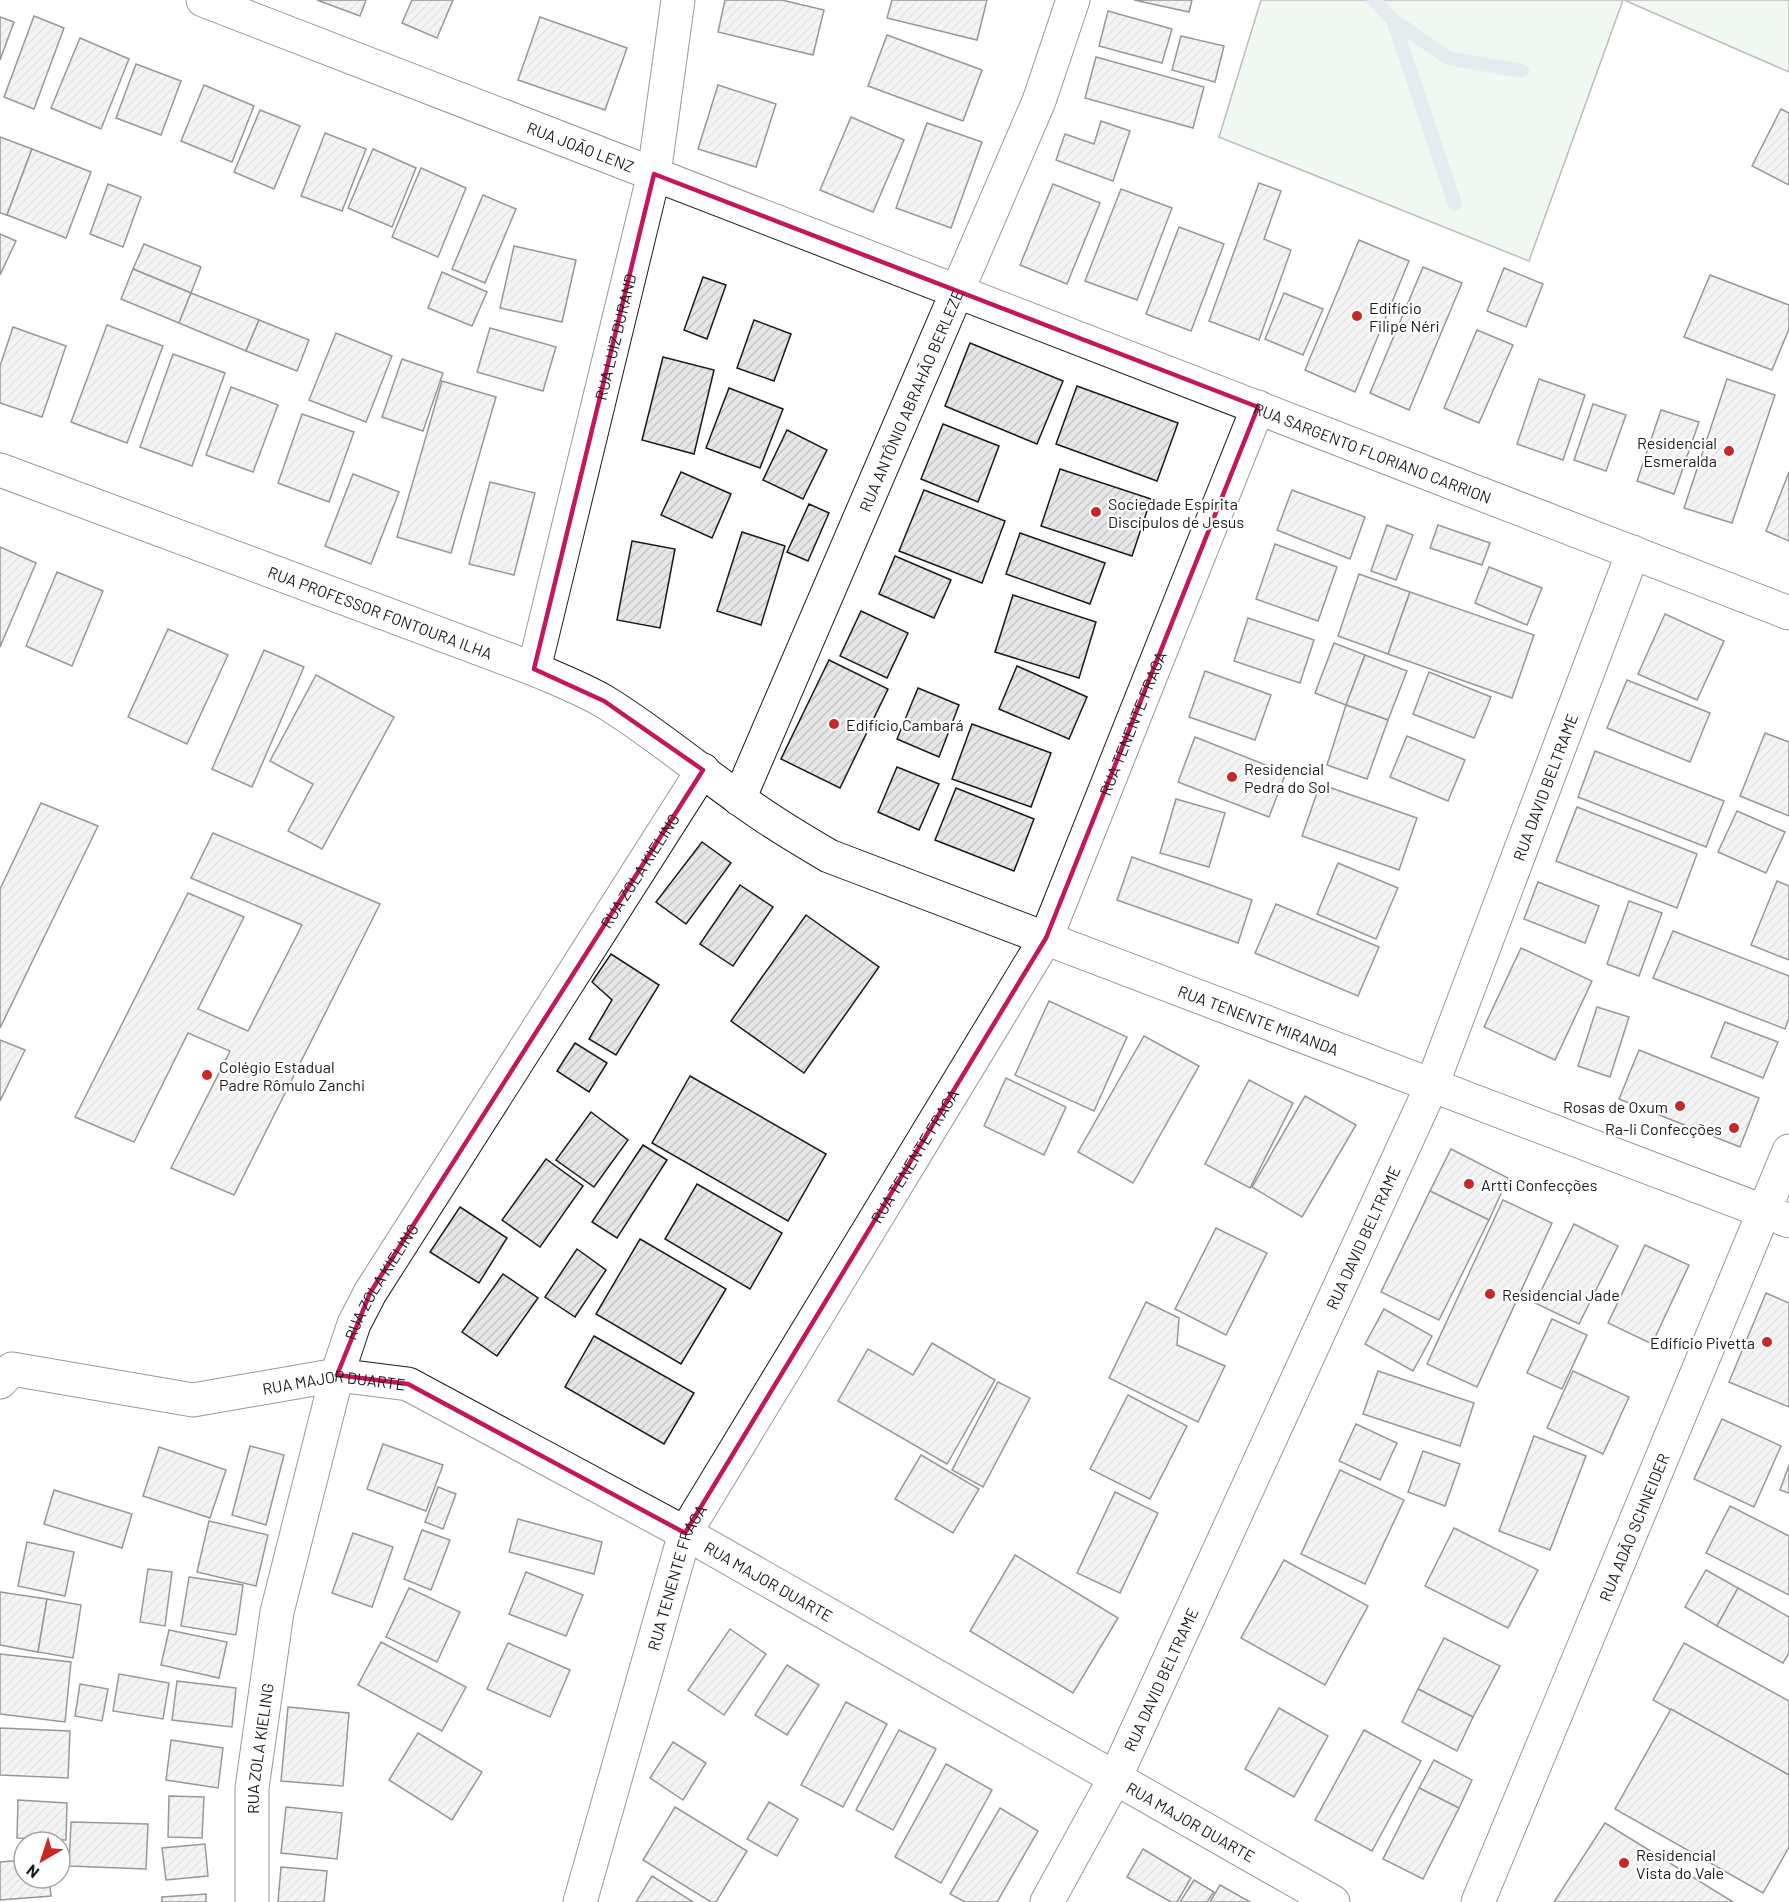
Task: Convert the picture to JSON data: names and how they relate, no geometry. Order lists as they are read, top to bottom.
{
  "streets": {
    "street": [
      "RUA JOÃO LENZ",
      "RUA LUIZ DURAND",
      "RUA ANTÔNIO ABRAHÃO BERLEZE",
      "RUA SARGENTO FLORIANO CARRION",
      "RUA PROFESSOR FONTOURA ILHA",
      "RUA TENENTE FRAGA",
      "RUA DAVID BELTRAME",
      "RUA ZOLA KIELING",
      "RUA TENENTE MIRANDA",
      "RUA MAJOR DUARTE",
      "RUA ADÃO SCHNEIDER"
    ]
  },
  "crossings": [
    ["RUA JOÃO LENZ", "RUA LUIZ DURAND"],
    ["RUA JOÃO LENZ", "RUA ANTÔNIO ABRAHÃO BERLEZE"],
    ["RUA JOÃO LENZ", "RUA SARGENTO FLORIANO CARRION"],
    ["RUA LUIZ DURAND", "RUA PROFESSOR FONTOURA ILHA"],
    ["RUA ANTÔNIO ABRAHÃO BERLEZE", "RUA SARGENTO FLORIANO CARRION"],
    ["RUA ANTÔNIO ABRAHÃO BERLEZE", "RUA PROFESSOR FONTOURA ILHA"],
    ["RUA ANTÔNIO ABRAHÃO BERLEZE", "RUA TENENTE MIRANDA"],
    ["RUA SARGENTO FLORIANO CARRION", "RUA TENENTE FRAGA"],
    ["RUA SARGENTO FLORIANO CARRION", "RUA DAVID BELTRAME"],
    ["RUA PROFESSOR FONTOURA ILHA", "RUA ZOLA KIELING"],
    ["RUA PROFESSOR FONTOURA ILHA", "RUA TENENTE MIRANDA"],
    ["RUA TENENTE FRAGA", "RUA TENENTE MIRANDA"],
    ["RUA TENENTE FRAGA", "RUA MAJOR DUARTE"],
    ["RUA DAVID BELTRAME", "RUA TENENTE MIRANDA"],
    ["RUA DAVID BELTRAME", "RUA MAJOR DUARTE"],
    ["RUA ZOLA KIELING", "RUA MAJOR DUARTE"],
    ["RUA TENENTE MIRANDA", "RUA ADÃO SCHNEIDER"]
  ],
  "places": [
    "Edifício Filipe Néri",
    "Residencial Esmeralda",
    "Sociedade Espírita Discípulos de Jesus",
    "Edifício Cambará",
    "Residencial Pedra do Sol",
    "Colégio Estadual Padre Rômulo Zanchi",
    "Rosas de Oxum",
    "Ra-li Confecções",
    "Artti Confecções",
    "Residencial Jade",
    "Edifício Pivetta",
    "Residencial Vista do Vale"
  ],
  "north": "bottom left"
}
